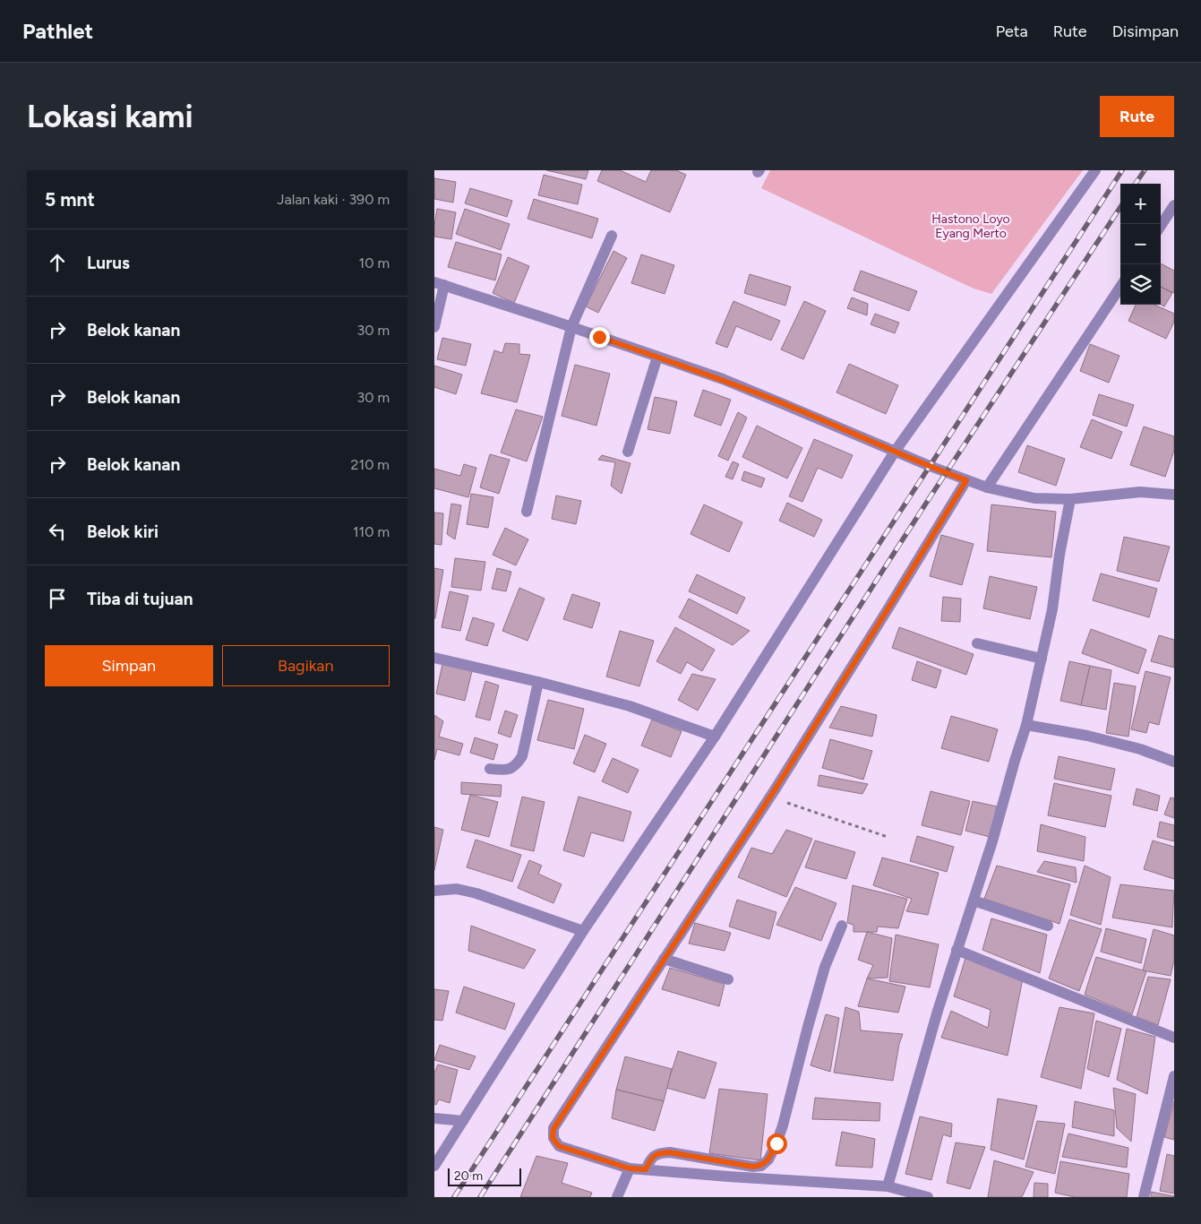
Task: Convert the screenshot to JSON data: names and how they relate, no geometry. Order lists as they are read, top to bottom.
{
  "parks": ["Hastono Loyo Eyang Merto"],
  "scale_bar": "20 m",
  "page": {
    "header": "Pathlet",
    "nav": ["Peta", "Rute", "Disimpan"],
    "buttons": [
      "Rute",
      ["Simpan", "Bagikan"]
    ],
    "title": "Lokasi kami",
    "heading": ["5 mnt", "Jalan kaki · 390 m"],
    "map_buttons": ["+", "−"],
    "list": [
      ["Lurus", "10 m"],
      ["Belok kanan", "30 m"],
      ["Belok kanan", "30 m"],
      ["Belok kanan", "210 m"],
      ["Belok kiri", "110 m"],
      "Tiba di tujuan"
    ],
    "scale": "20 m"
  }
}
